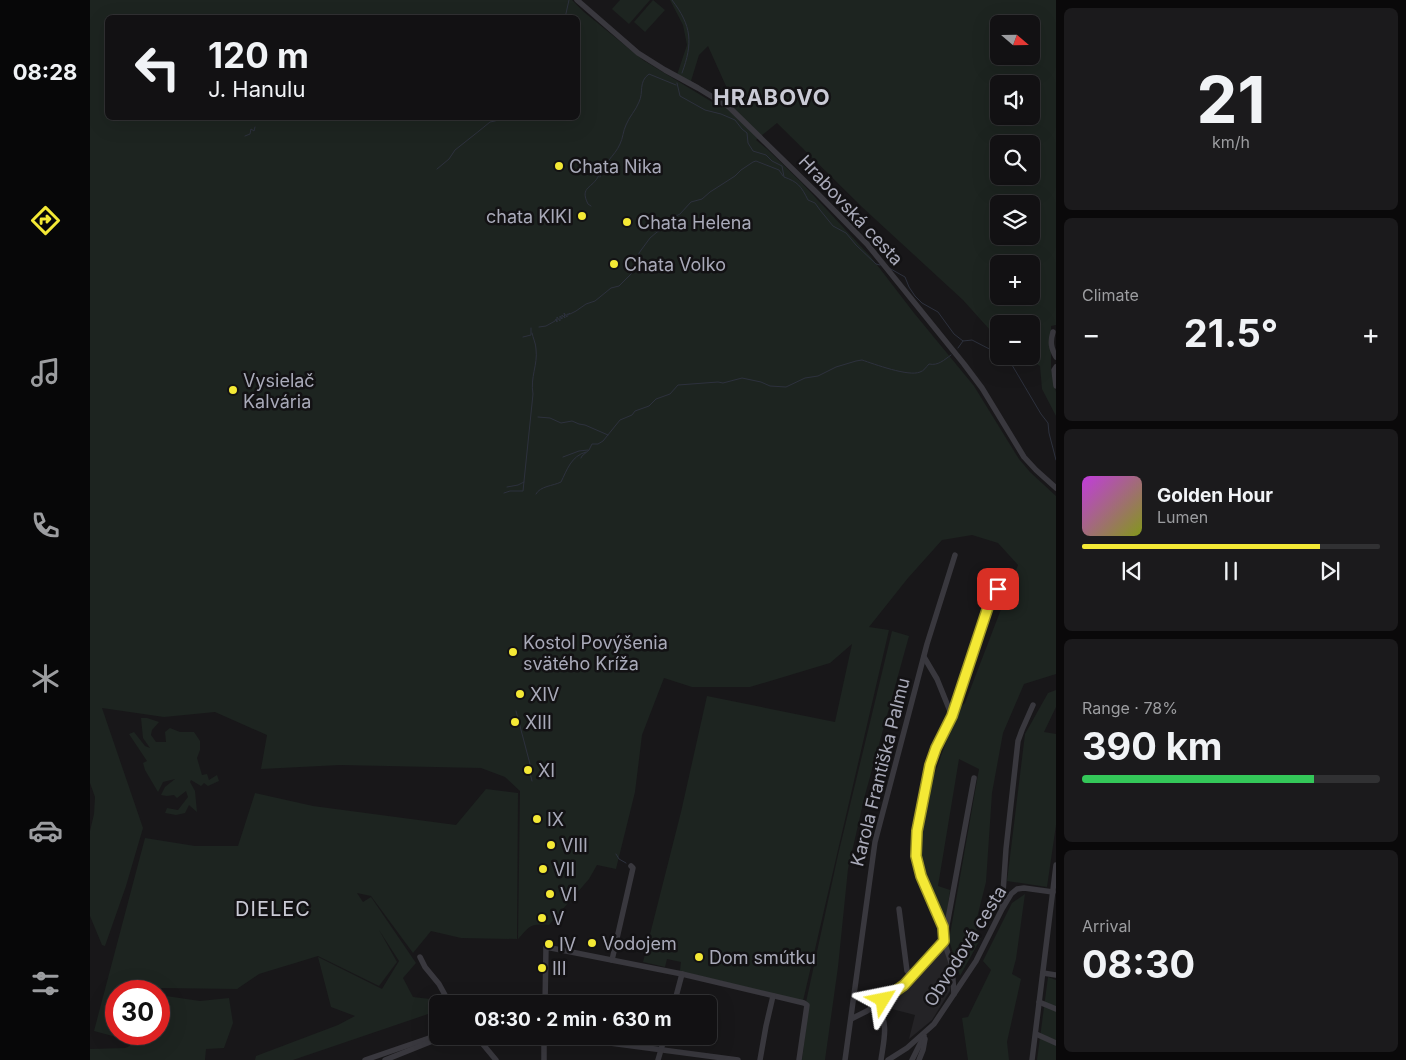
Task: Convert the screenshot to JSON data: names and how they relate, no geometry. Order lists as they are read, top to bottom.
{
  "streets": {
    "street": ["Hrabovská cesta", "Karola Františka Palmu", "Obvodová cesta"]
  },
  "districts": ["HRABOVO", "DIELEC"],
  "places": [
    "Chata Nika",
    "chata KIKI",
    "Chata Helena",
    "Chata Volko",
    "Vysielač Kalvária",
    "Kostol Povýšenia svätého Kríža",
    "XIV",
    "XIII",
    "XI",
    "IX",
    "VIII",
    "VII",
    "VI",
    "V",
    "Vodojem",
    "IV",
    "Dom smútku",
    "III"
  ],
  "north": "right",
  "page": {
    "tabs": "08:28",
    "tile": [
      ["21", "km/h"],
      "Climate",
      ["Range · 78%", "390 km"],
      ["Arrival", "08:30"]
    ],
    "map_buttons": ["+", "−"],
    "turn": ["120 m", "J. Hanulu"],
    "heat": ["−", "21.5°", "+"],
    "song": ["Golden Hour", "Lumen"],
    "limit": "30",
    "trip": "08:30 · 2 min · 630 m"
  }
}
